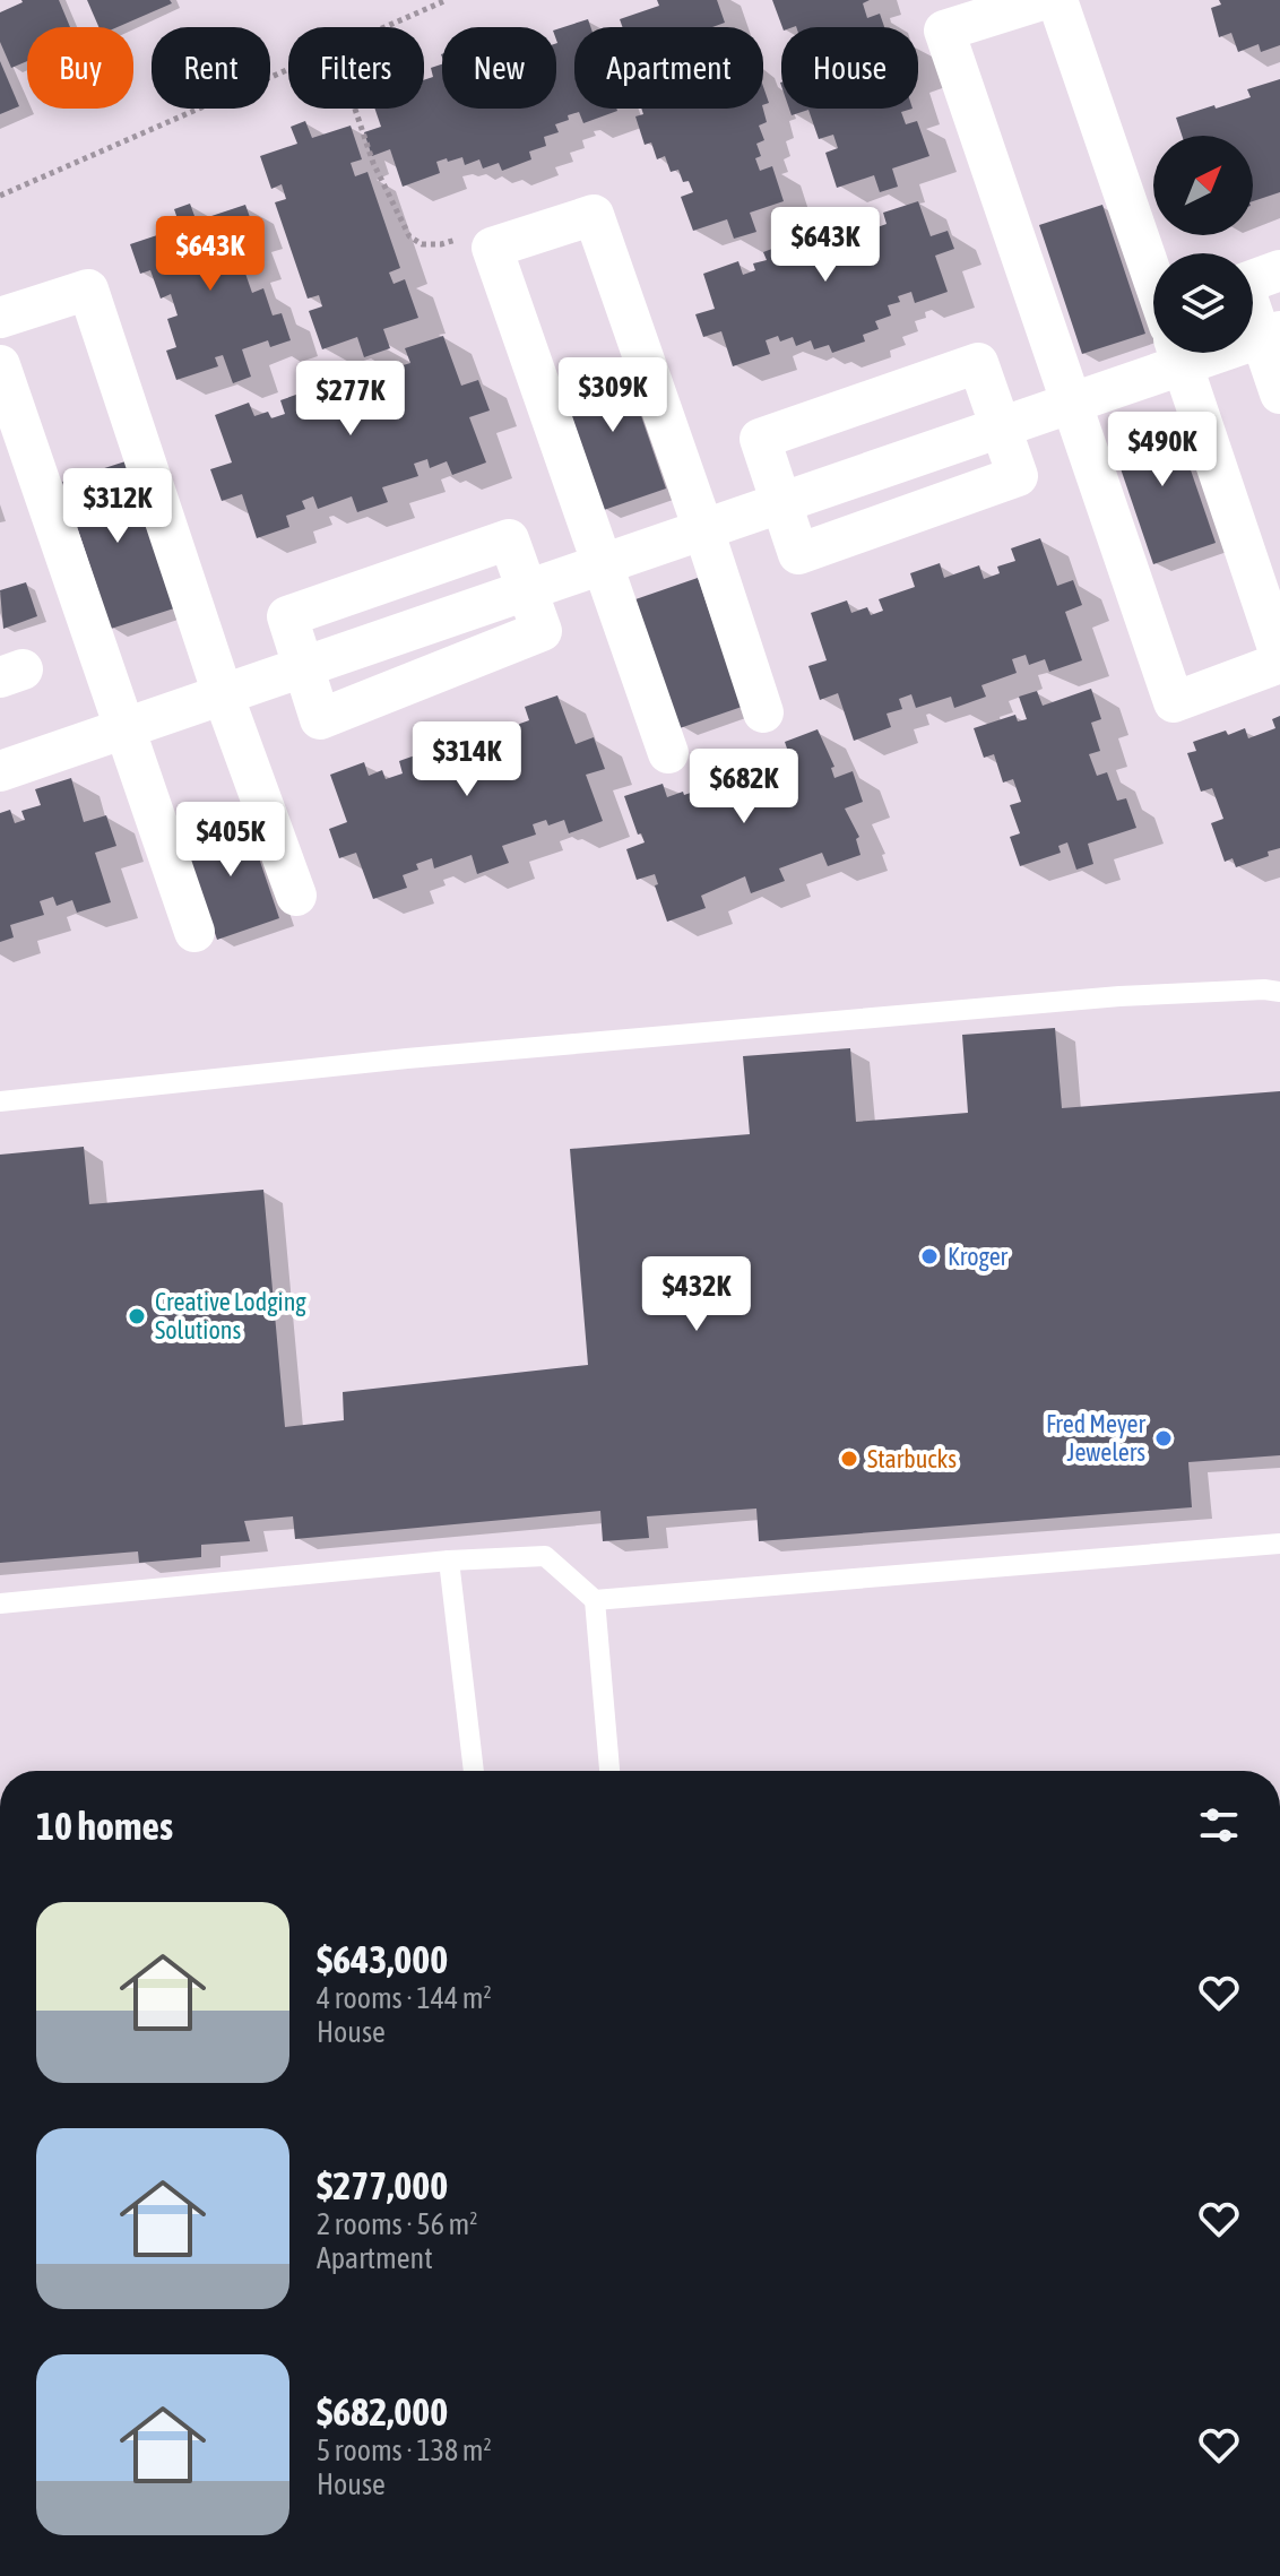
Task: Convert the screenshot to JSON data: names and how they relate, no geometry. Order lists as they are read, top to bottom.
{
  "places": [
    "Kroger",
    "Creative Lodging Solutions",
    "Fred Meyer Jewelers",
    "Starbucks"
  ],
  "north": "top right",
  "page": {
    "chip": [
      "Buy",
      "Rent",
      "Filters",
      "New",
      "Apartment",
      "House"
    ],
    "price": [
      "$643K",
      "$643K",
      "$309K",
      "$277K",
      "$490K",
      "$312K",
      "$314K",
      "$682K",
      "$405K",
      "$432K"
    ],
    "heading": "10 homes",
    "list": [
      {
        "name": "$643,000",
        "note": "4 rooms · 144 m² · House"
      },
      {
        "name": "$277,000",
        "note": "2 rooms · 56 m² · Apartment"
      },
      {
        "name": "$682,000",
        "note": "5 rooms · 138 m² · House"
      }
    ]
  }
}
